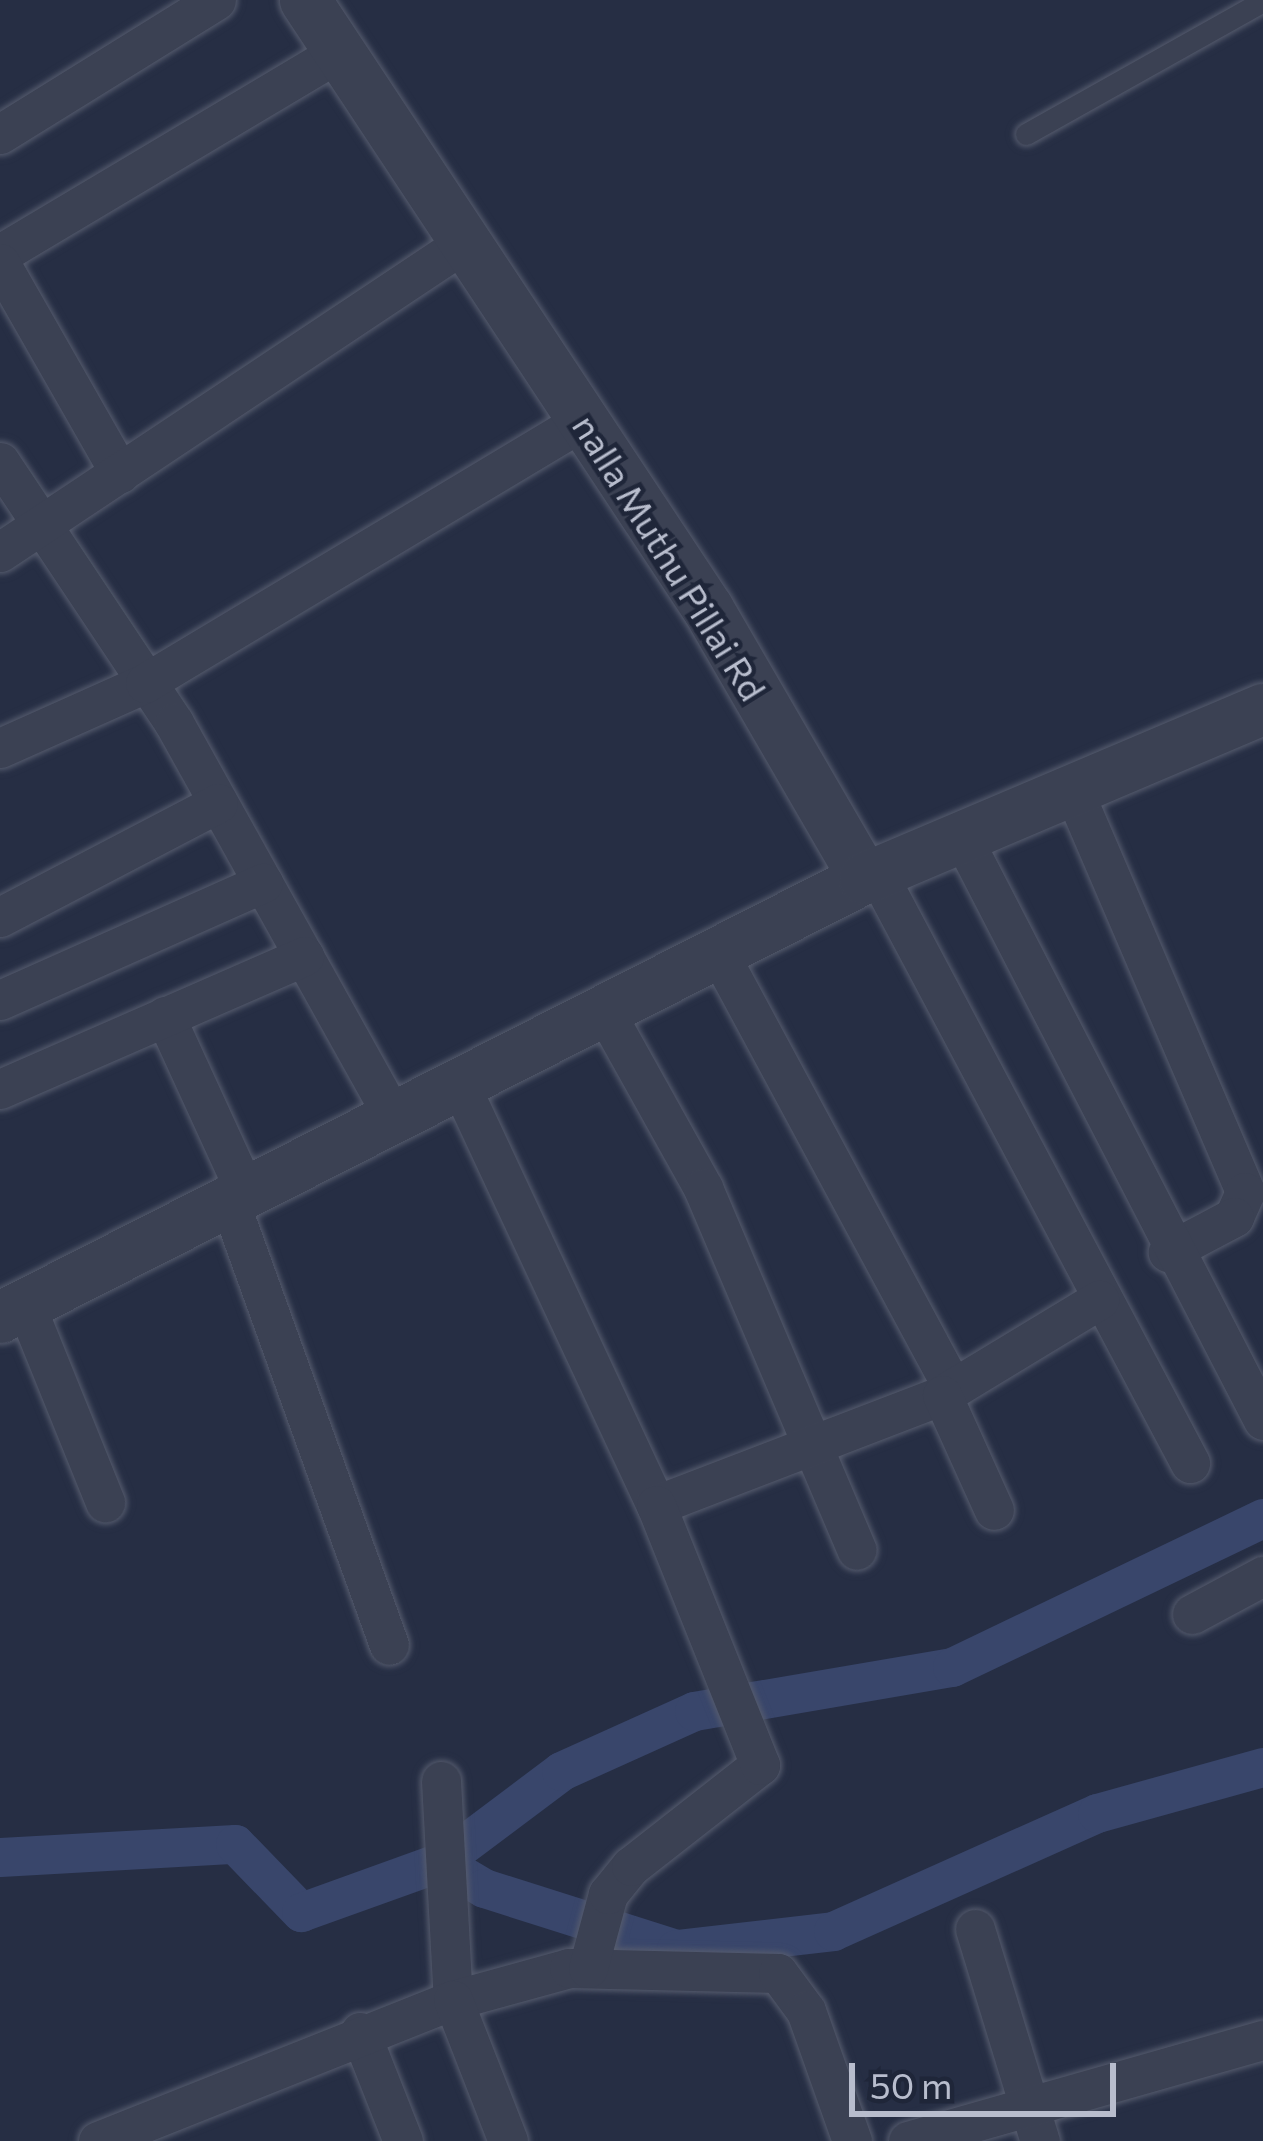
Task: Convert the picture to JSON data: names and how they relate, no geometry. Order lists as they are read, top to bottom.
{
  "streets": {
    "street": ["nalla Muthu Pillai Rd"]
  },
  "scale_bar": "50 m"
}
